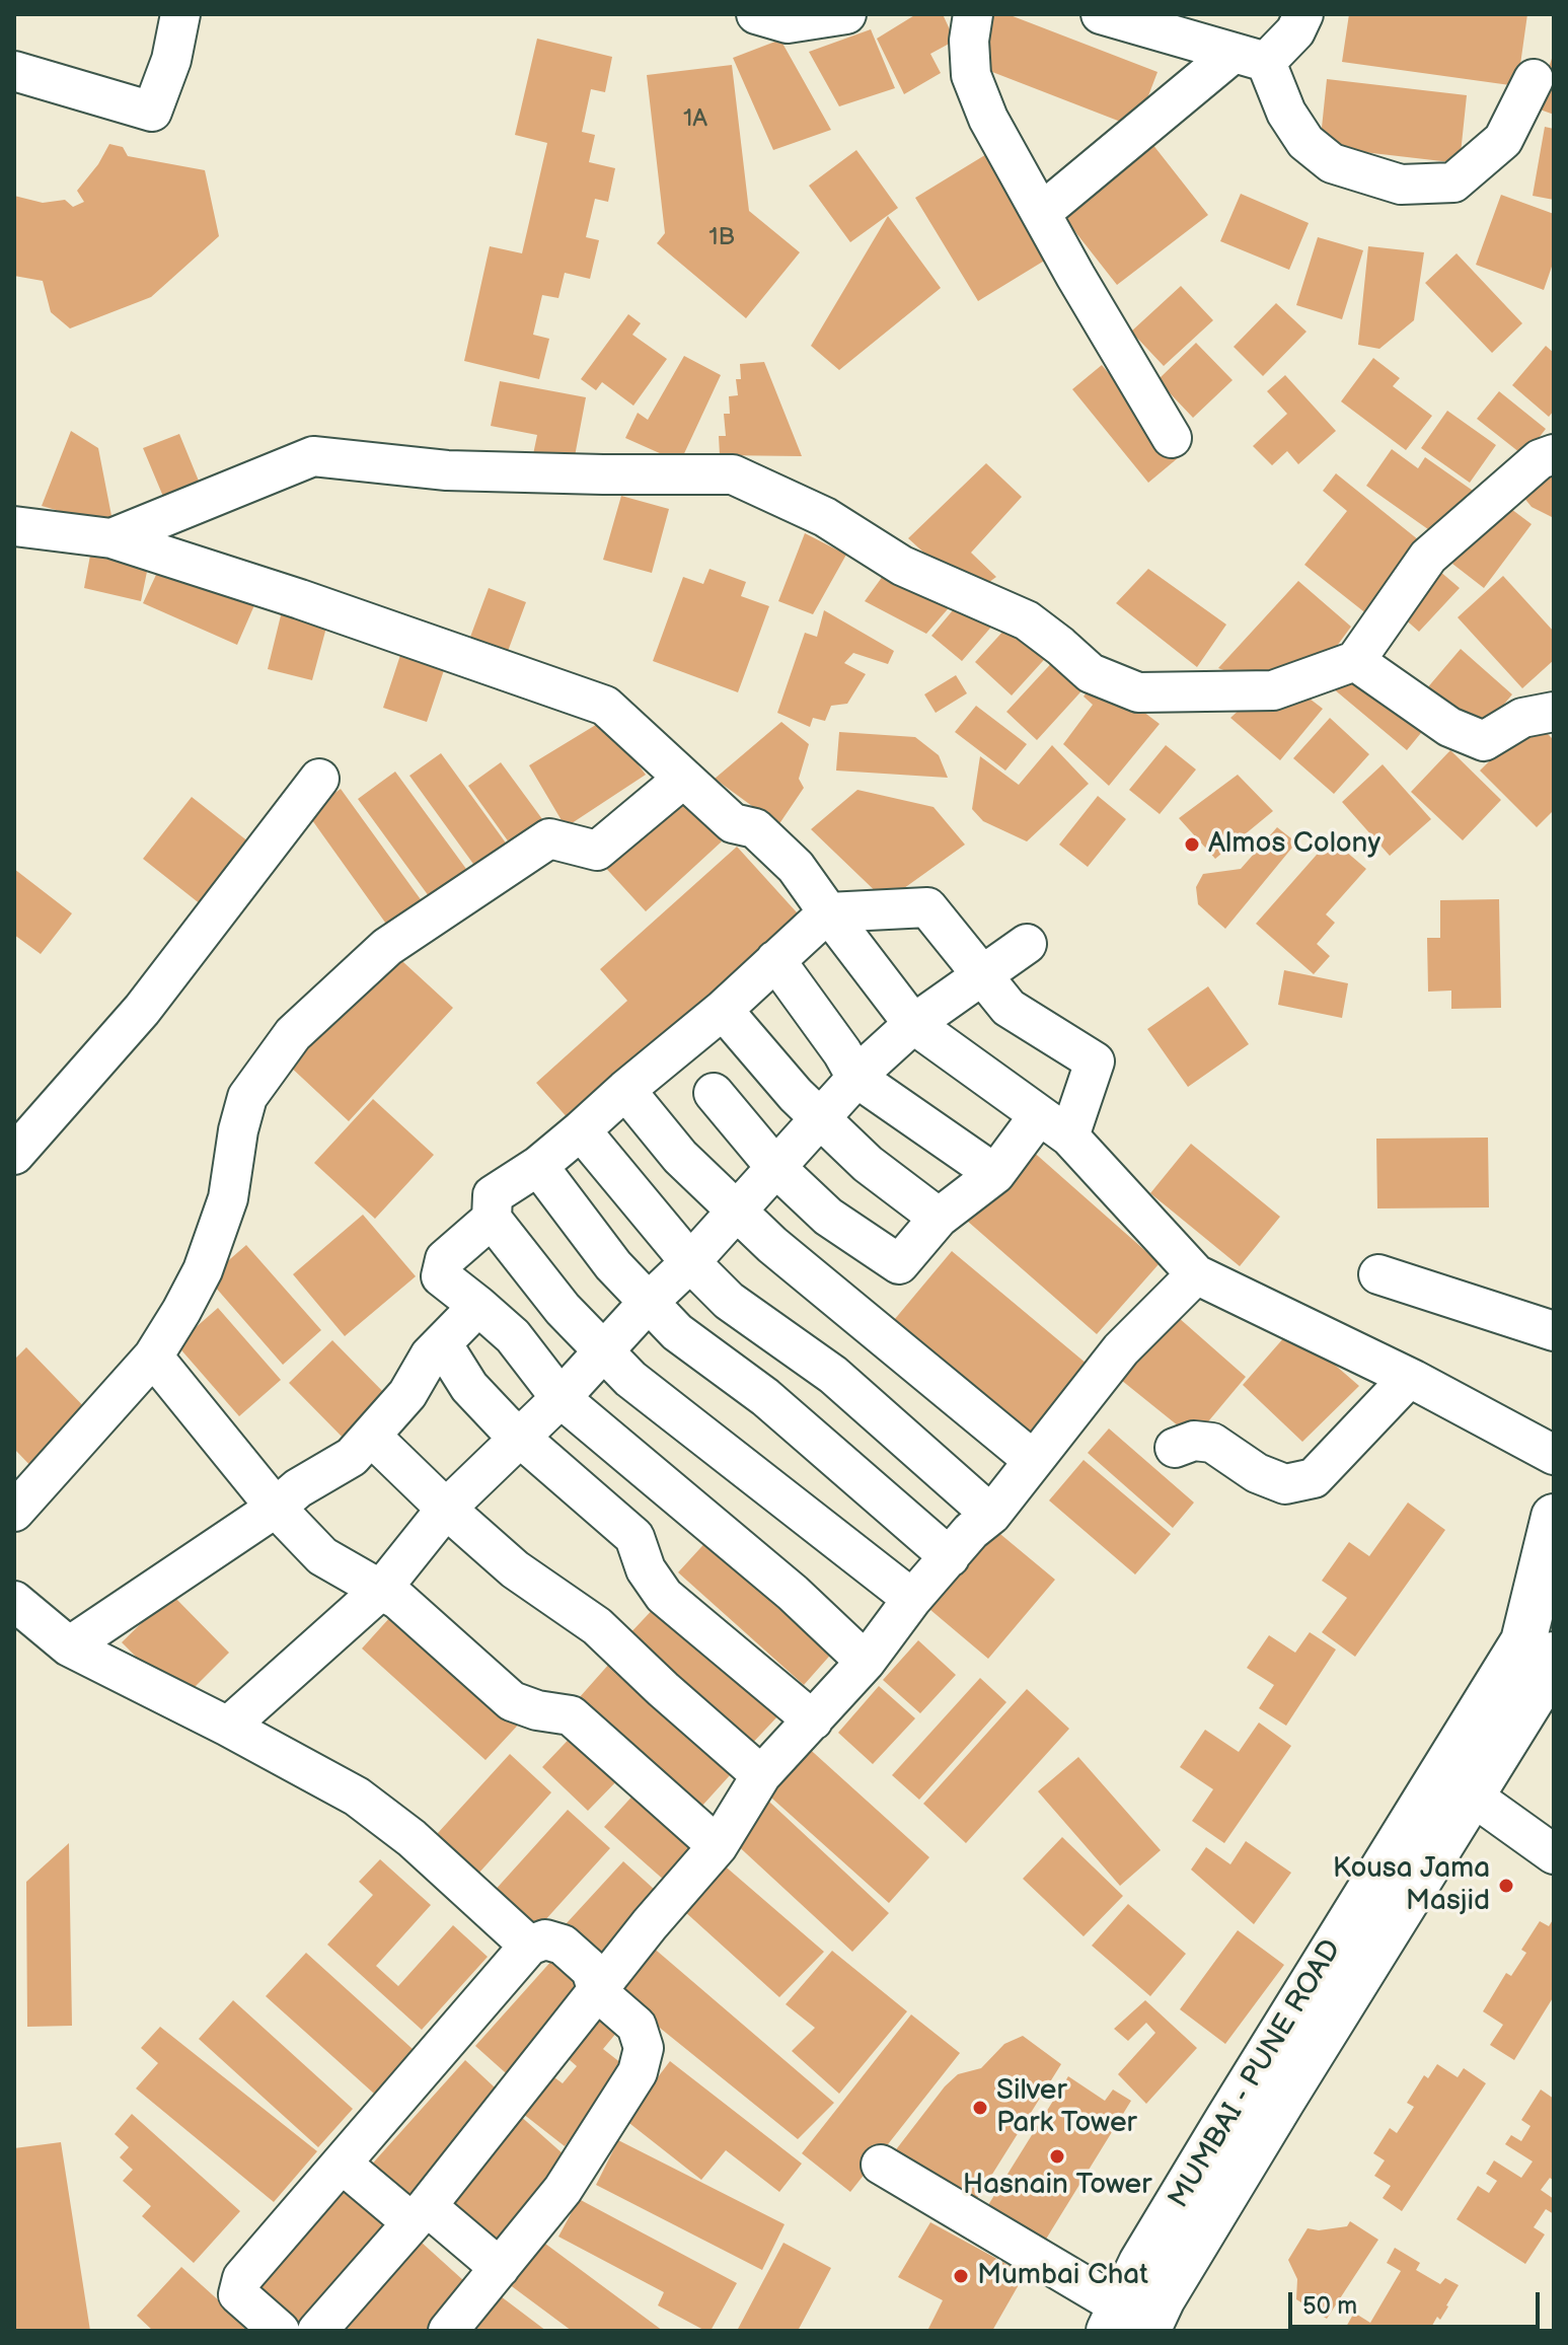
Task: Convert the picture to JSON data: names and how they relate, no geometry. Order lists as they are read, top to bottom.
{
  "streets": {
    "main road": ["MUMBAI - PUNE ROAD"]
  },
  "places": [
    "Almos Colony",
    "Kousa Jama Masjid",
    "Silver Park Tower",
    "Hasnain Tower",
    "Mumbai Chat"
  ],
  "house_numbers": ["1A", "1B"],
  "scale_bar": "50 m"
}
